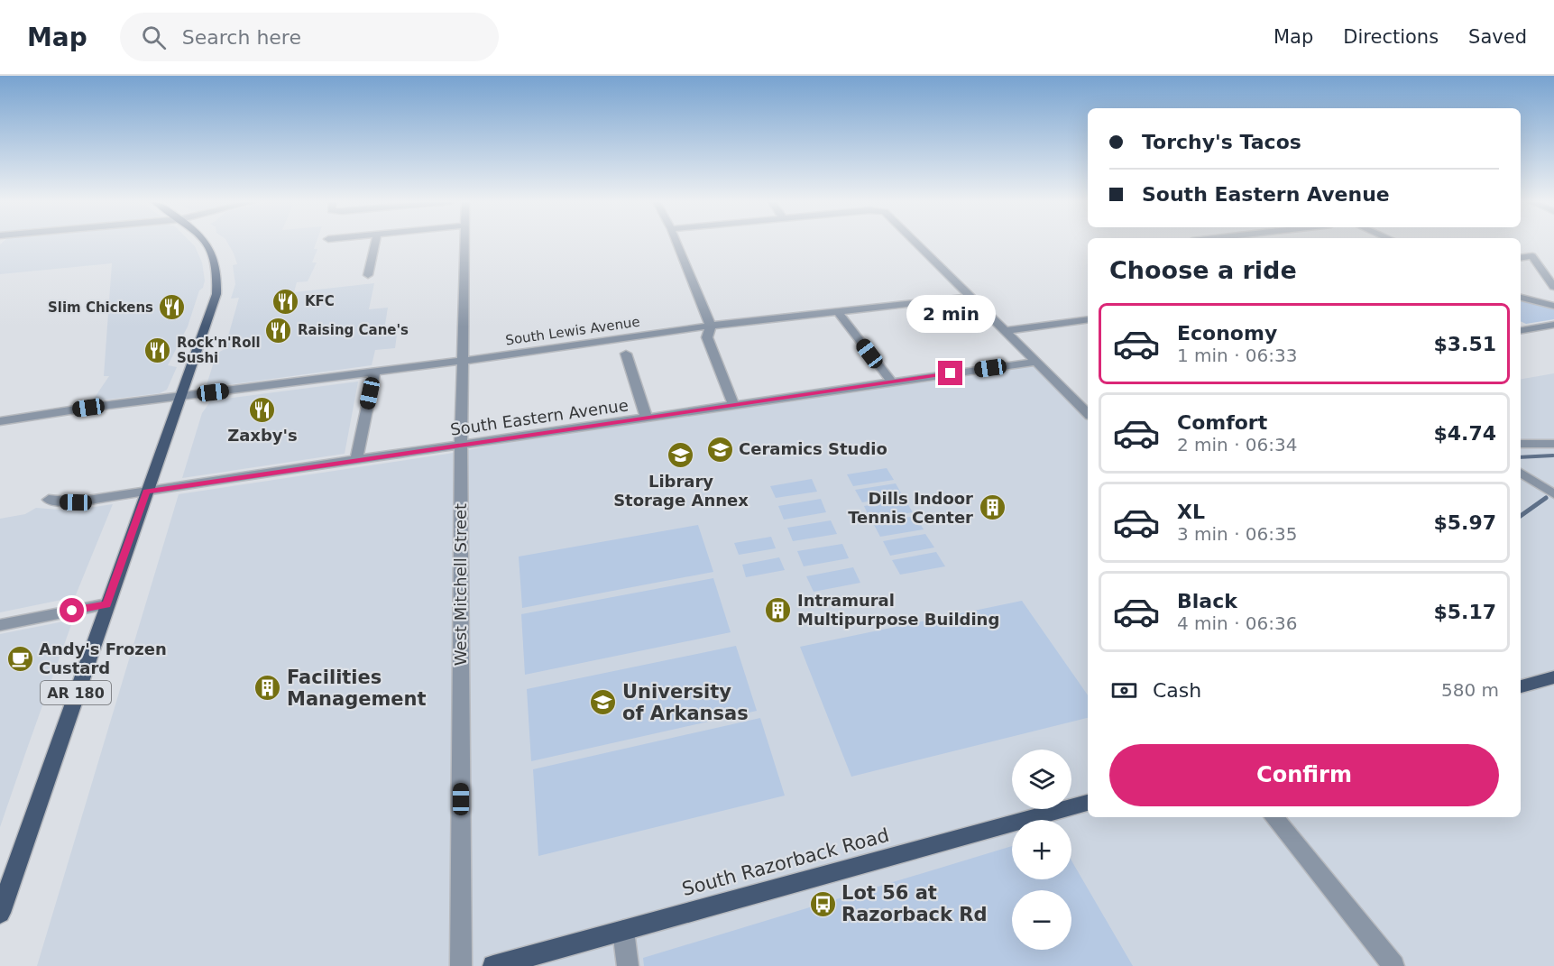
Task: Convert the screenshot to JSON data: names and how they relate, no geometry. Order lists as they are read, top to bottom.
{
  "streets": {
    "main road": ["AR 180", "South Razorback Road"],
    "street": ["South Lewis Avenue", "South Eastern Avenue", "West Mitchell Street"]
  },
  "crossings": [
    ["South Lewis Avenue", "West Mitchell Street"],
    ["South Lewis Avenue", "AR 180"],
    ["South Eastern Avenue", "West Mitchell Street"],
    ["South Eastern Avenue", "AR 180"]
  ],
  "places": {
    "restaurant": [
      "KFC",
      "Slim Chickens",
      "Raising Cane's",
      "Rock'n'Roll Sushi",
      "Zaxby's"
    ],
    "school or university": ["Ceramics Studio", "Library Storage Annex", "University of Arkansas"],
    "building": ["Dills Indoor Tennis Center", "Intramural Multipurpose Building", "Facilities Management"],
    "cafe": ["Andy's Frozen Custard"],
    "bus stop": ["Lot 56 at Razorback Rd"]
  },
  "page": {
    "header": "Map",
    "search": "Search here",
    "nav": ["Map", "Directions", "Saved"],
    "banner": ["Torchy's Tacos", "South Eastern Avenue"],
    "heading": "Choose a ride",
    "bubble": "2 min",
    "list": [
      {
        "name": "Economy",
        "note": "1 min · 06:33",
        "value": "$3.51"
      },
      {
        "name": "Comfort",
        "note": "2 min · 06:34",
        "value": "$4.74"
      },
      {
        "name": "XL",
        "note": "3 min · 06:35",
        "value": "$5.97"
      },
      {
        "name": "Black",
        "note": "4 min · 06:36",
        "value": "$5.17"
      }
    ],
    "pay": ["Cash", "580 m"],
    "buttons": "Confirm",
    "map_buttons": ["+", "−"]
  }
}
